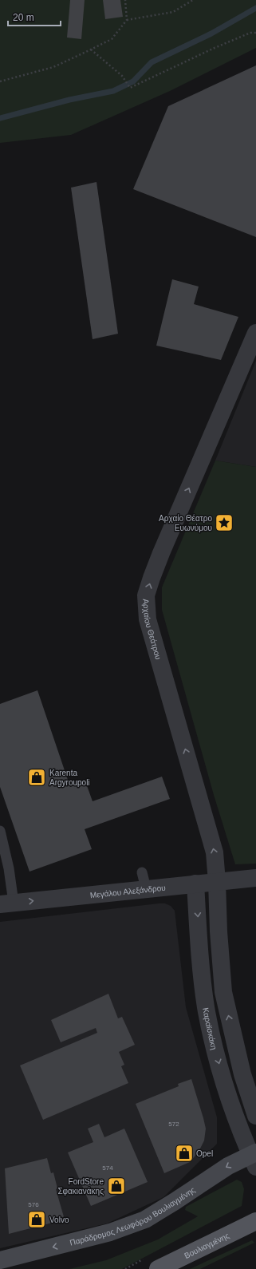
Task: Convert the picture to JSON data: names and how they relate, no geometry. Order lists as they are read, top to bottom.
{
  "streets": {
    "main road": ["Βουλιαγμένης"],
    "street": [
      "Αρχαίου Θεάτρου",
      "Μεγάλου Αλεξάνδρου",
      "Καραϊσκάκη",
      "Παράδρομος Λεωφόρου Βουλιαγμένης"
    ]
  },
  "crossings": [
    ["Αρχαίου Θεάτρου", "Μεγάλου Αλεξάνδρου"],
    ["Μεγάλου Αλεξάνδρου", "Καραϊσκάκη"],
    ["Καραϊσκάκη", "Παράδρομος Λεωφόρου Βουλιαγμένης"]
  ],
  "one_way": ["Αρχαίου Θεάτρου", "Μεγάλου Αλεξάνδρου", "Παράδρομος Λεωφόρου Βουλιαγμένης"],
  "places": {
    "place": ["Αρχαίο Θέατρο Ευωνύμου"],
    "shop": [
      "Karenta Argyroupoli",
      "Opel",
      "FordStore Σφακιανάκης",
      "Volvo"
    ]
  },
  "house_numbers": ["572", "574", "576"],
  "scale_bar": "20 m"
}
